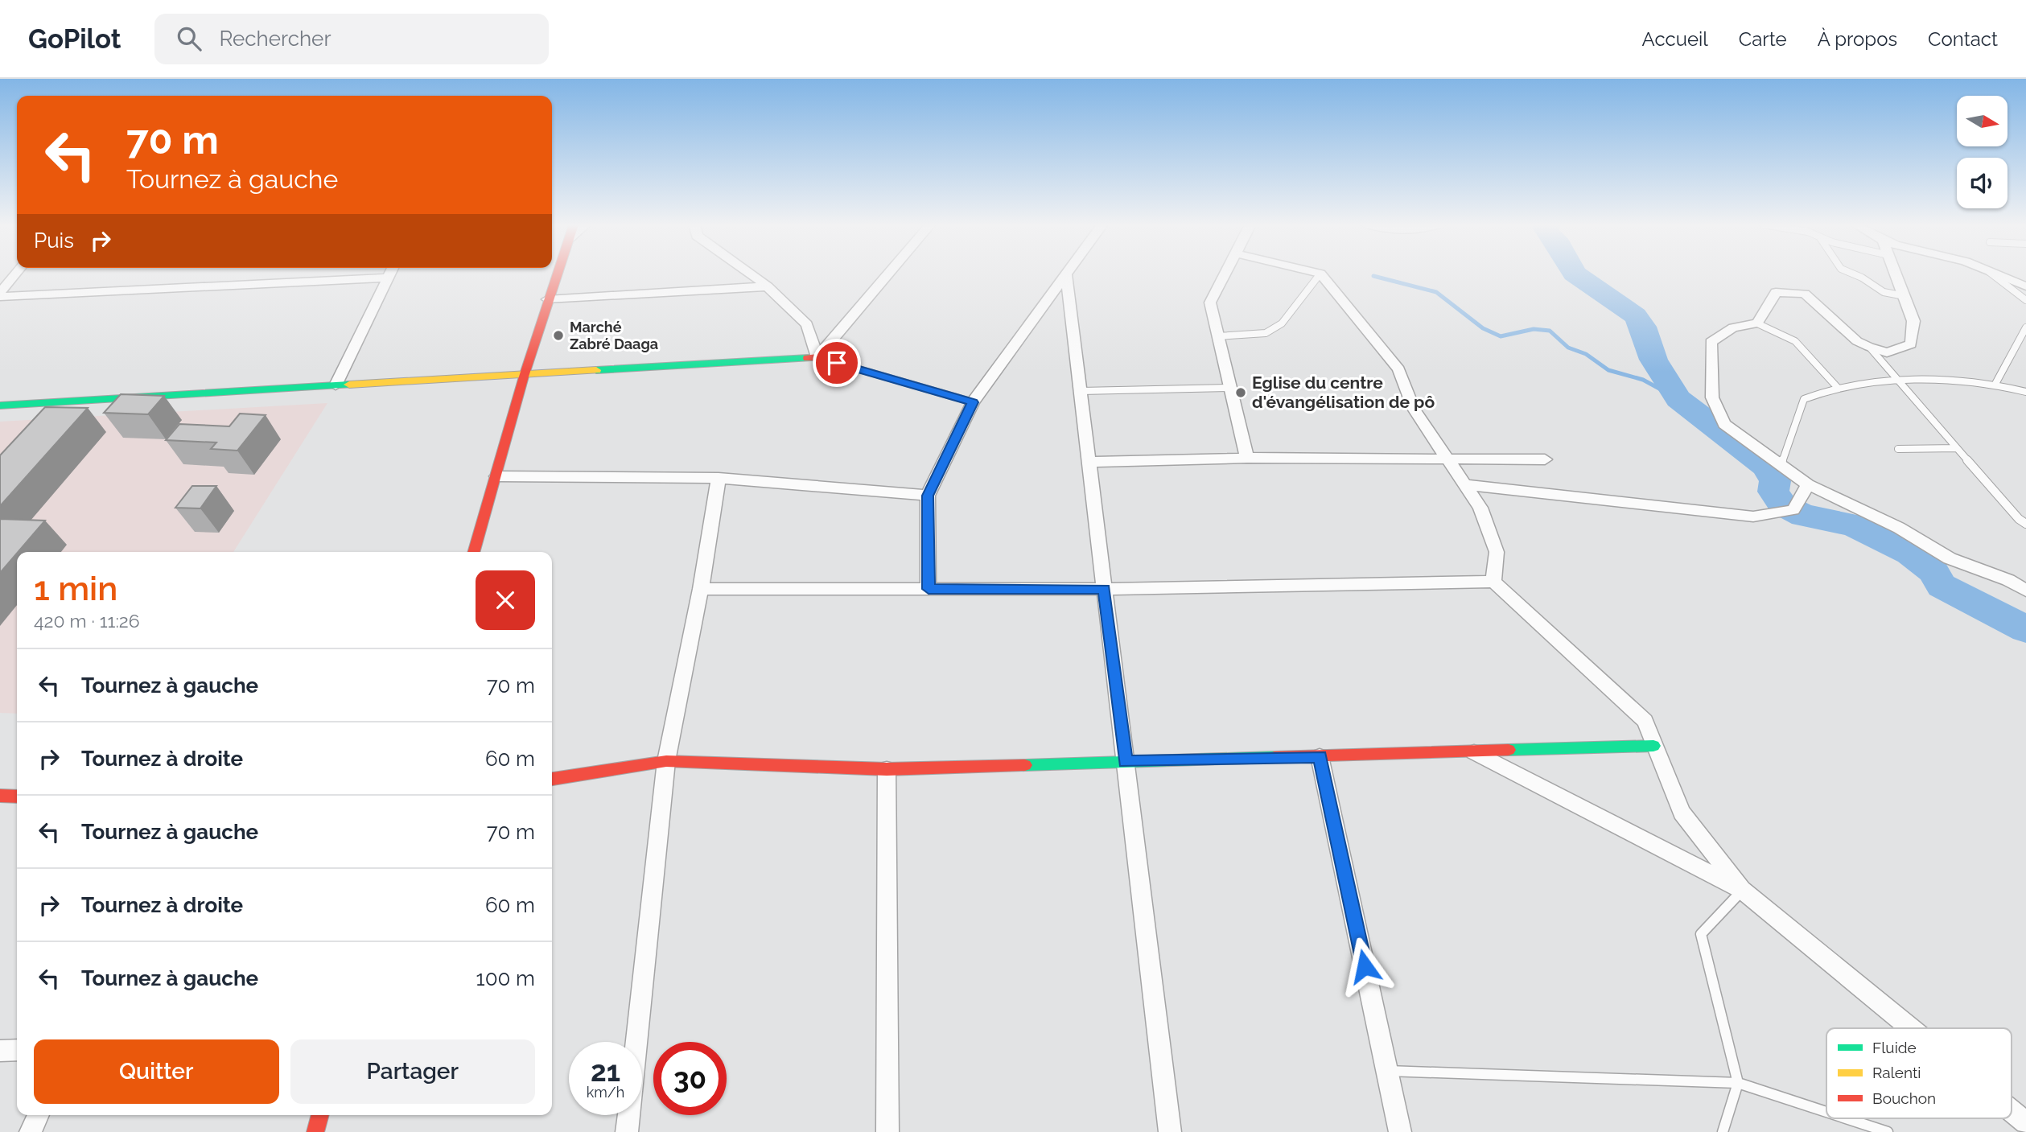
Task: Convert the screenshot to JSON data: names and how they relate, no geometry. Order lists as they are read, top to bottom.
{
  "places": ["Marché Zabré Daaga", "Eglise du centre d'évangélisation de pô"],
  "legend": ["Fluide", "Ralenti", "Bouchon"],
  "north": "right",
  "page": {
    "header": "GoPilot",
    "search": "Rechercher",
    "nav": [
      "Accueil",
      "Carte",
      "À propos",
      "Contact"
    ],
    "turn": ["70 m", "Tournez à gauche"],
    "then": "Puis",
    "heading": ["1 min", "420 m · 11:26"],
    "list": [
      {
        "name": "Tournez à gauche",
        "value": "70 m"
      },
      {
        "name": "Tournez à droite",
        "value": "60 m"
      },
      {
        "name": "Tournez à gauche",
        "value": "70 m"
      },
      {
        "name": "Tournez à droite",
        "value": "60 m"
      },
      {
        "name": "Tournez à gauche",
        "value": "100 m"
      }
    ],
    "buttons": ["Quitter", "Partager"],
    "speed": "21 km/h",
    "limit": "30"
  }
}
